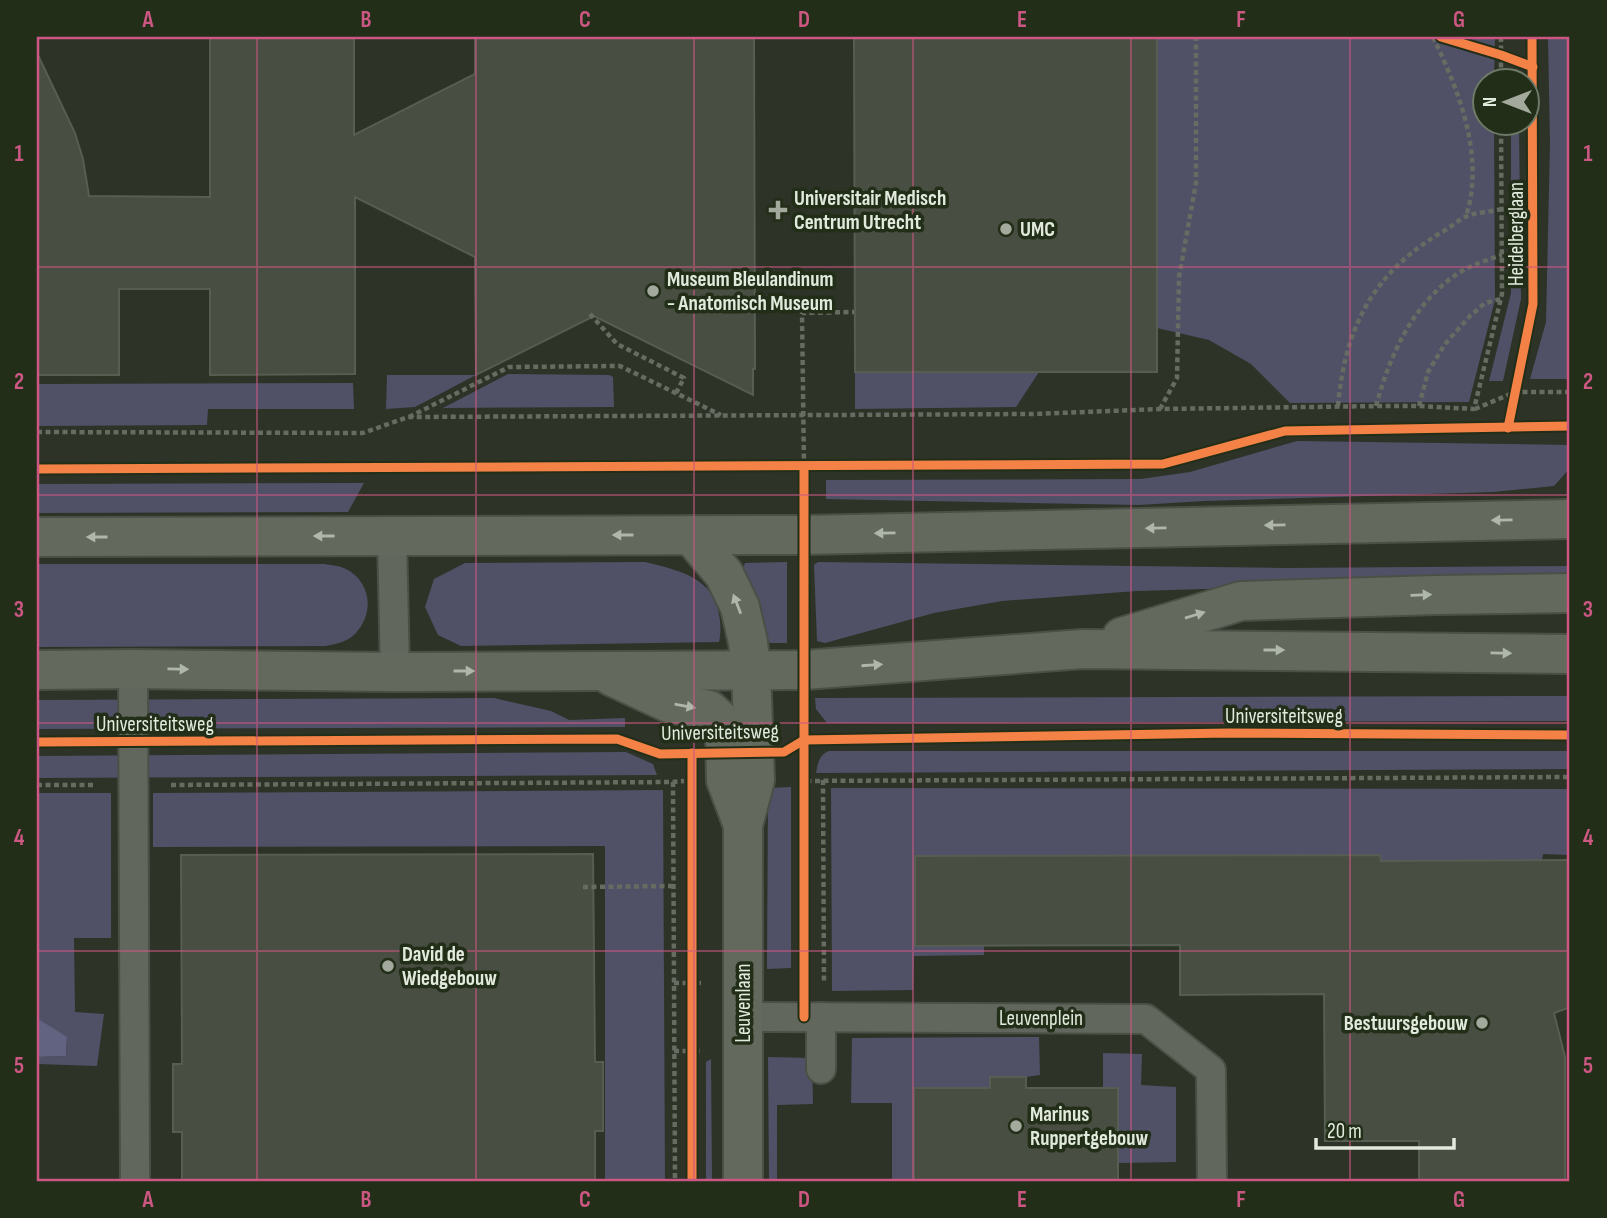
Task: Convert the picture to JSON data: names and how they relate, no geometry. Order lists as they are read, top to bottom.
{
  "streets": {
    "street": ["Leuvenlaan"],
    "lane": ["Leuvenplein"],
    "cycle path": ["Heidelberglaan", "Universiteitsweg"]
  },
  "crossings": [
    ["Leuvenlaan", "Leuvenplein"]
  ],
  "places": {
    "health": ["Universitair Medisch Centrum Utrecht"],
    "other": [
      "UMC",
      "Museum Bleulandinum - Anatomisch Museum",
      "David de Wiedgebouw",
      "Bestuursgebouw",
      "Marinus Ruppertgebouw"
    ]
  },
  "scale_bar": "20 m",
  "north": "left",
  "grid": {
    "columns": [
      "A",
      "B",
      "C",
      "D",
      "E",
      "F",
      "G"
    ],
    "rows": [
      "1",
      "2",
      "3",
      "4",
      "5"
    ]
  }
}
